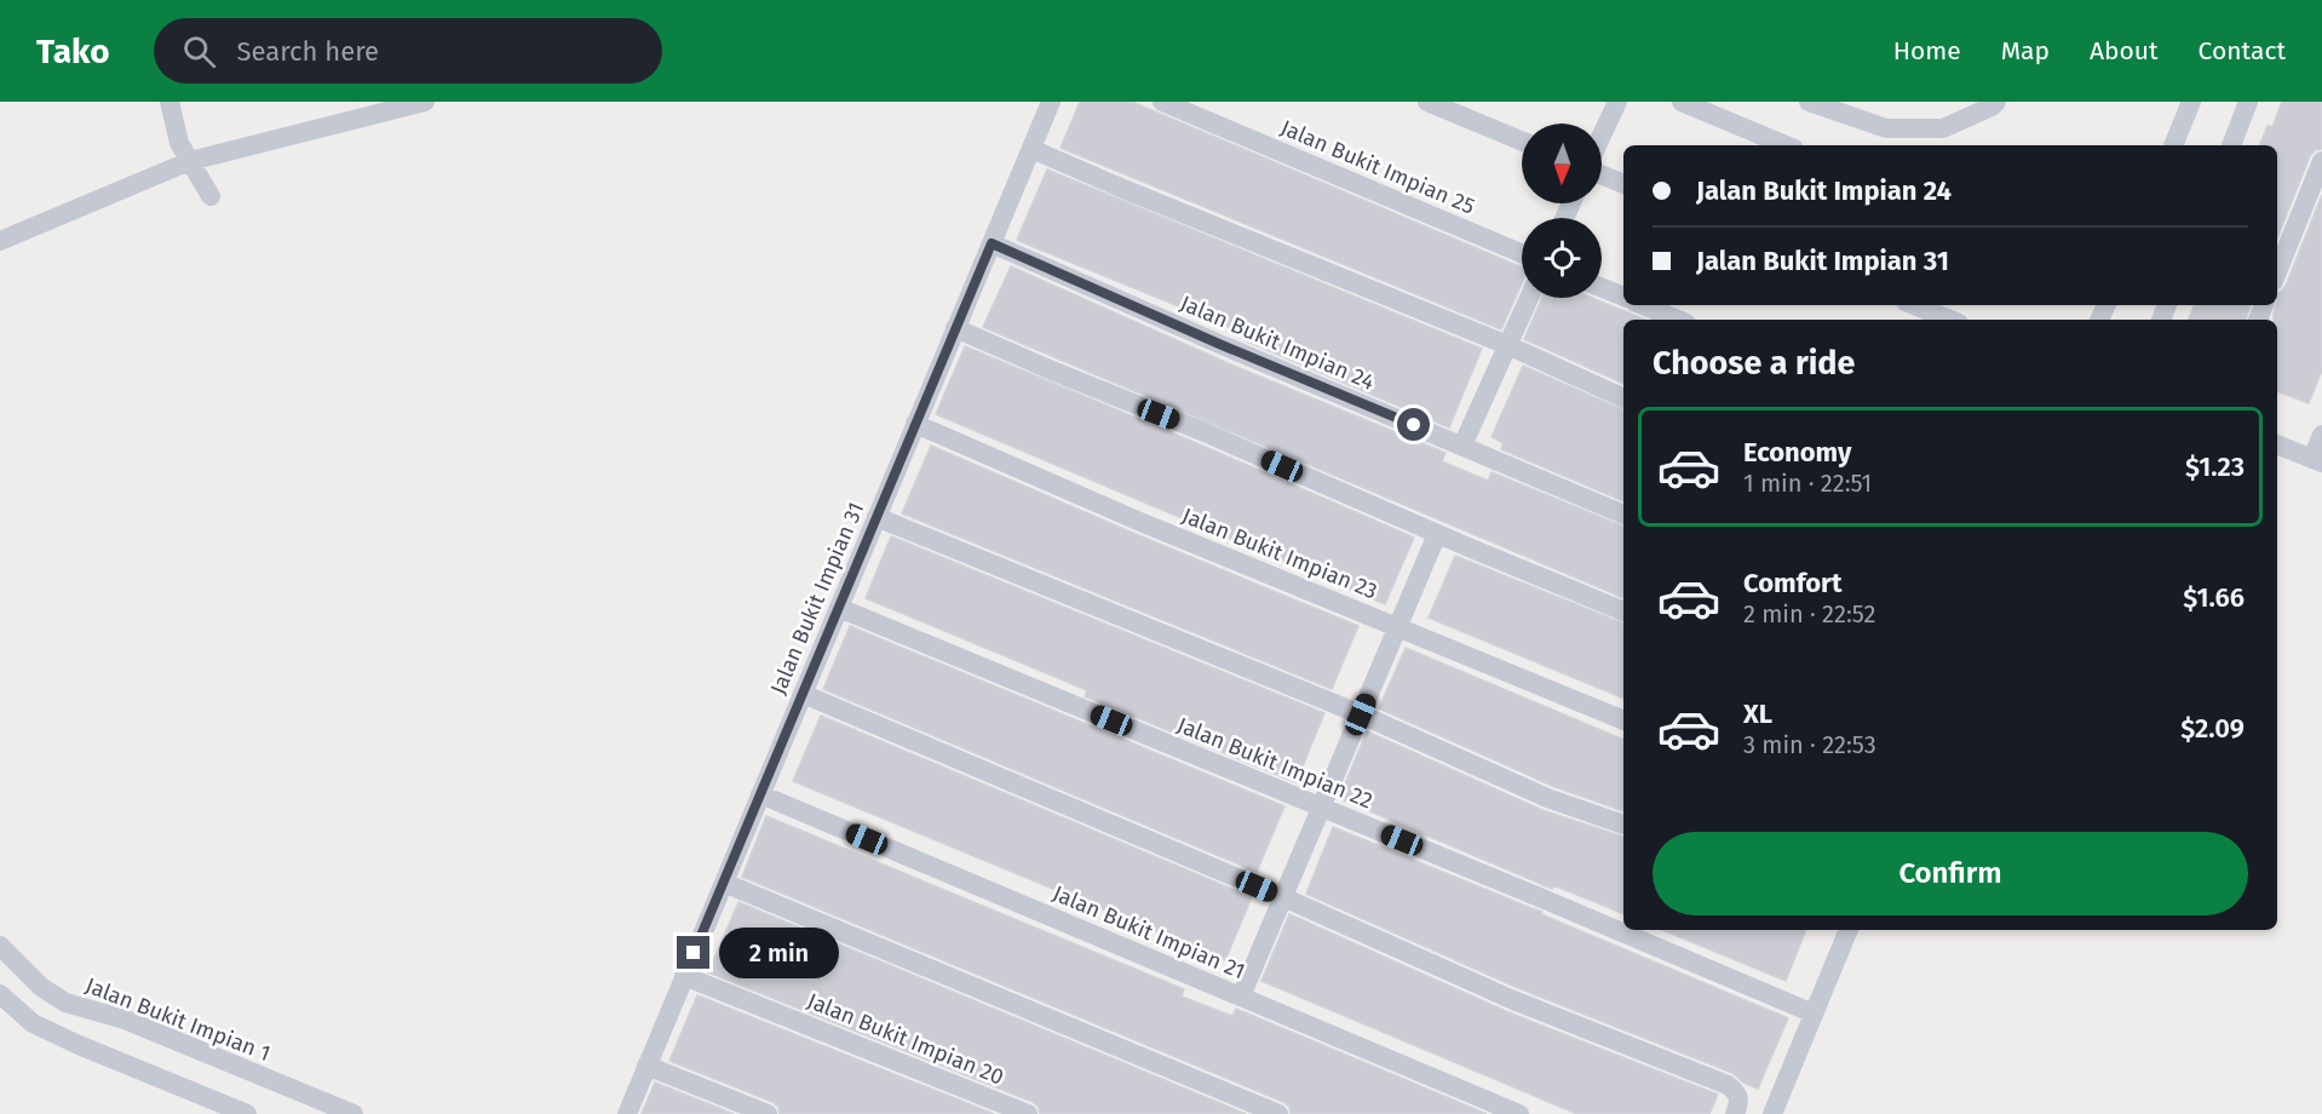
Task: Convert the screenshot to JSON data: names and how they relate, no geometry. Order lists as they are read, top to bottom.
{
  "streets": {
    "street": [
      "Jalan Bukit Impian 25",
      "Jalan Bukit Impian 24",
      "Jalan Bukit Impian 23",
      "Jalan Bukit Impian 31",
      "Jalan Bukit Impian 22",
      "Jalan Bukit Impian 21",
      "Jalan Bukit Impian 1",
      "Jalan Bukit Impian 20"
    ]
  },
  "crossings": [
    ["Jalan Bukit Impian 24", "Jalan Bukit Impian 31"],
    ["Jalan Bukit Impian 23", "Jalan Bukit Impian 31"],
    ["Jalan Bukit Impian 31", "Jalan Bukit Impian 22"],
    ["Jalan Bukit Impian 31", "Jalan Bukit Impian 21"],
    ["Jalan Bukit Impian 31", "Jalan Bukit Impian 20"]
  ],
  "north": "bottom",
  "page": {
    "header": "Tako",
    "search": "Search here",
    "nav": [
      "Home",
      "Map",
      "About",
      "Contact"
    ],
    "banner": ["Jalan Bukit Impian 24", "Jalan Bukit Impian 31"],
    "heading": "Choose a ride",
    "list": [
      {
        "name": "Economy",
        "note": "1 min · 22:51",
        "value": "$1.23"
      },
      {
        "name": "Comfort",
        "note": "2 min · 22:52",
        "value": "$1.66"
      },
      {
        "name": "XL",
        "note": "3 min · 22:53",
        "value": "$2.09"
      }
    ],
    "buttons": "Confirm",
    "bubble": "2 min"
  }
}
